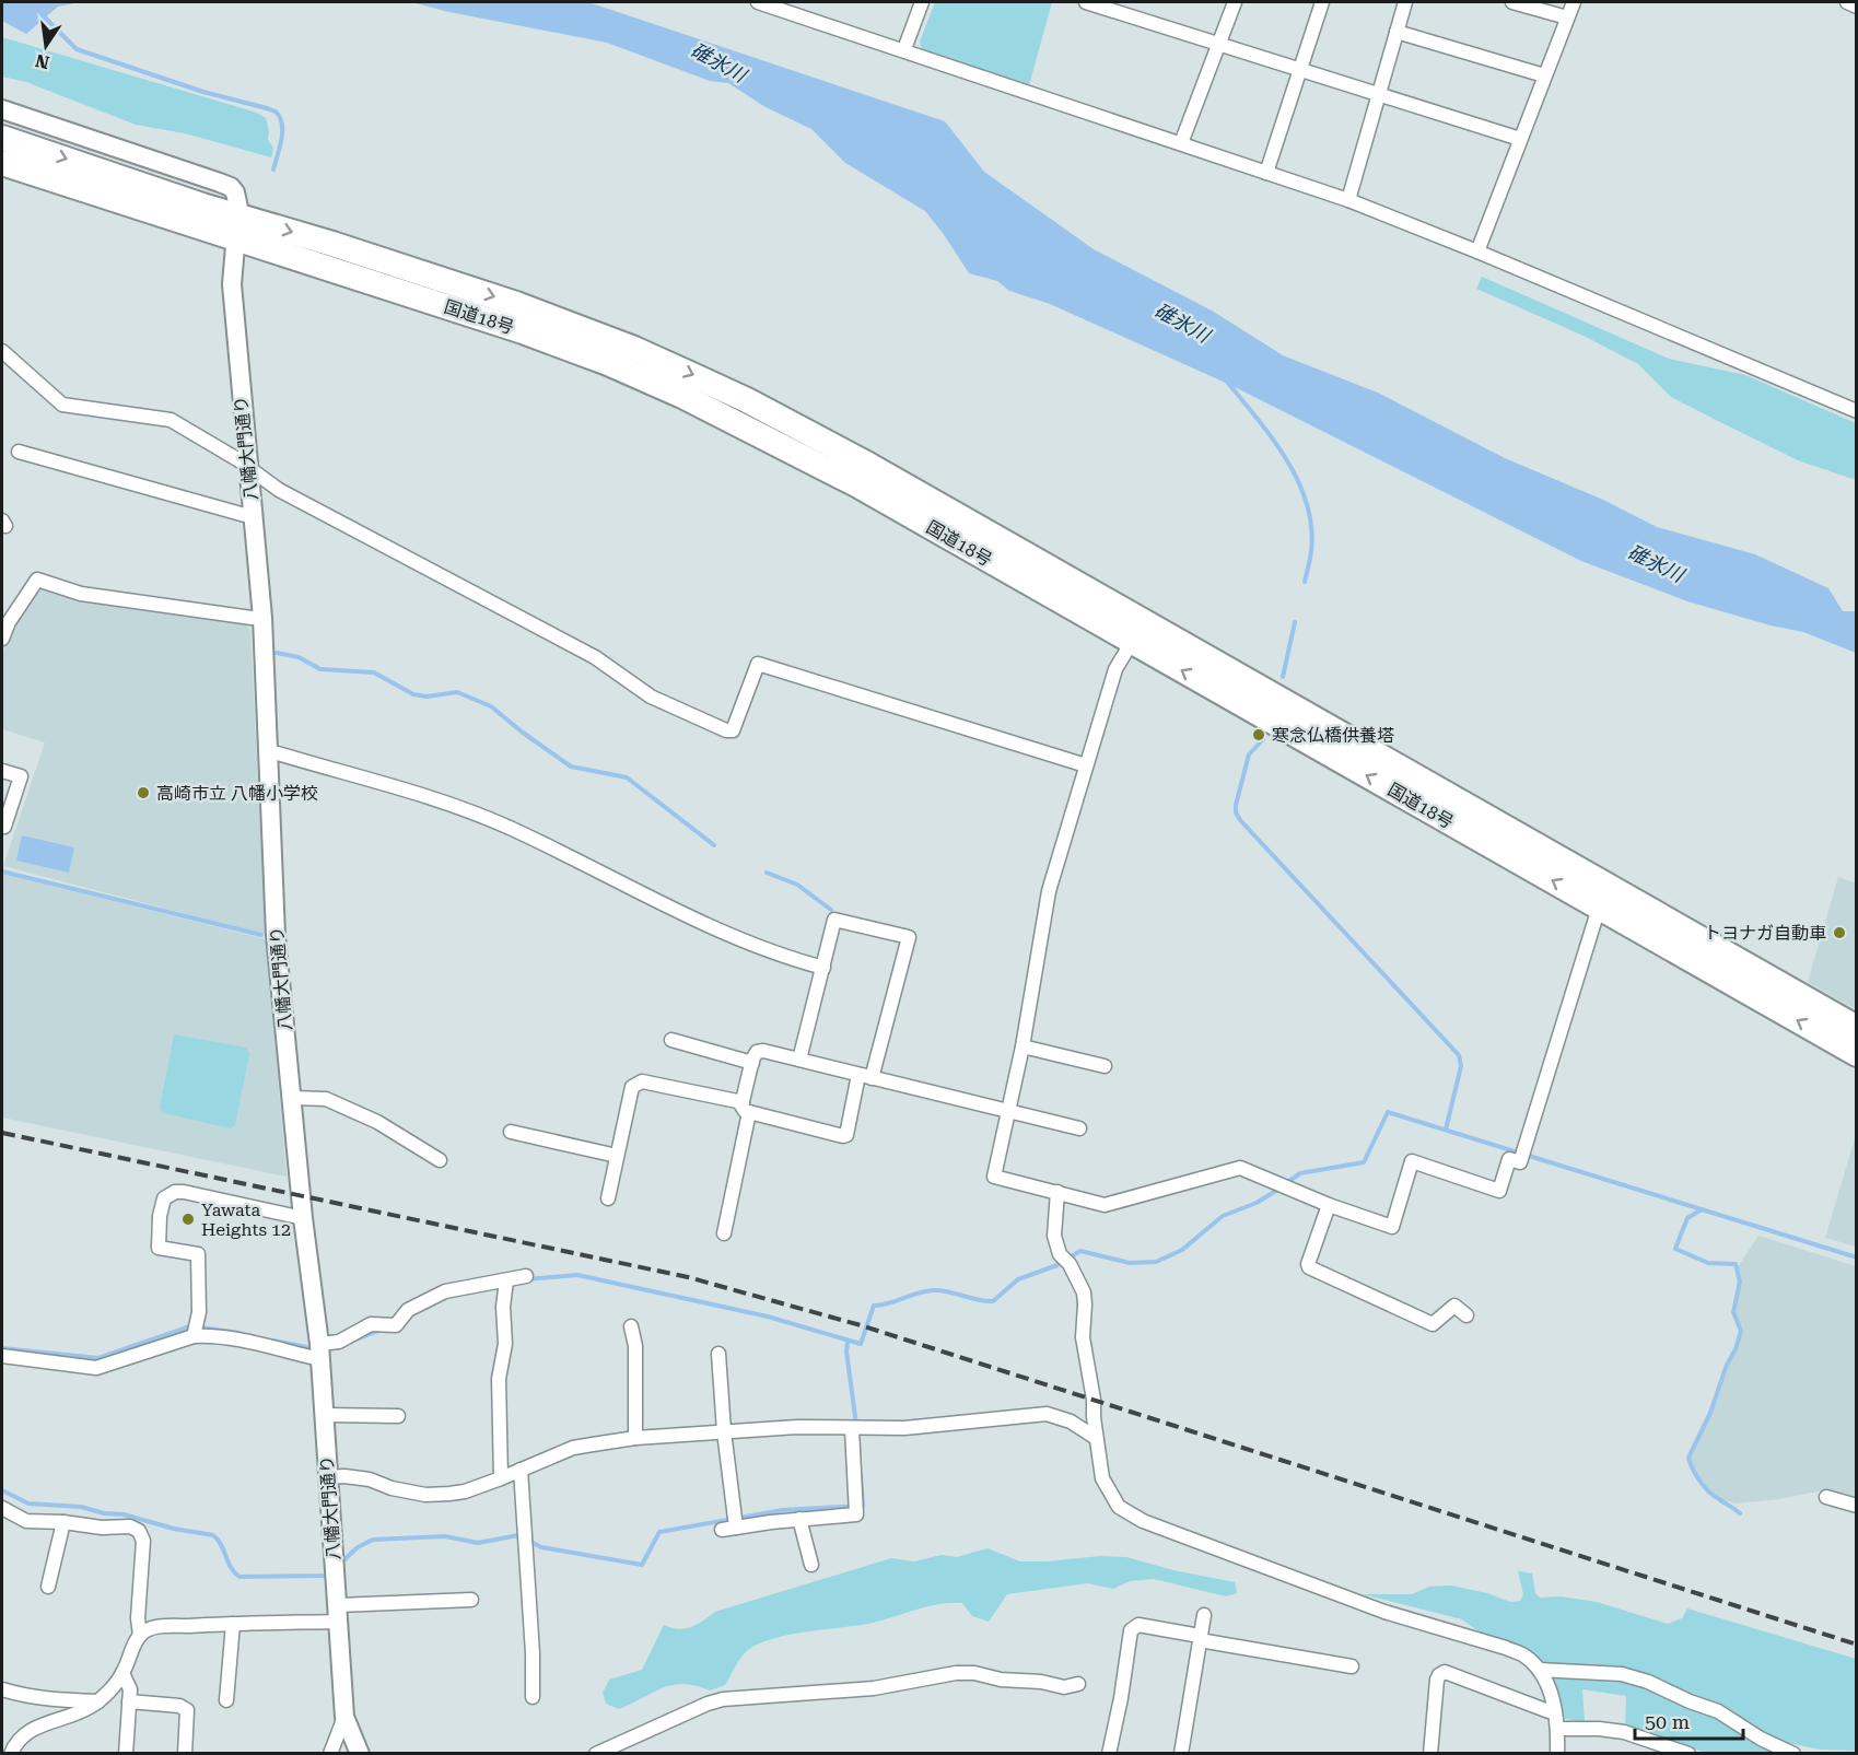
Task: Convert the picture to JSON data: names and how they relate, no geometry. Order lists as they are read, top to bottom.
{
  "streets": {
    "highway": ["国道18号"],
    "street": ["八幡大門通り"]
  },
  "crossings": [
    ["国道18号", "八幡大門通り"]
  ],
  "water": ["碓氷川"],
  "places": [
    "寒念仏橋供養塔",
    "高崎市立 八幡小学校",
    "トヨナガ自動車",
    "Yawata Heights 12"
  ],
  "scale_bar": "50 m",
  "north": "bottom"
}
